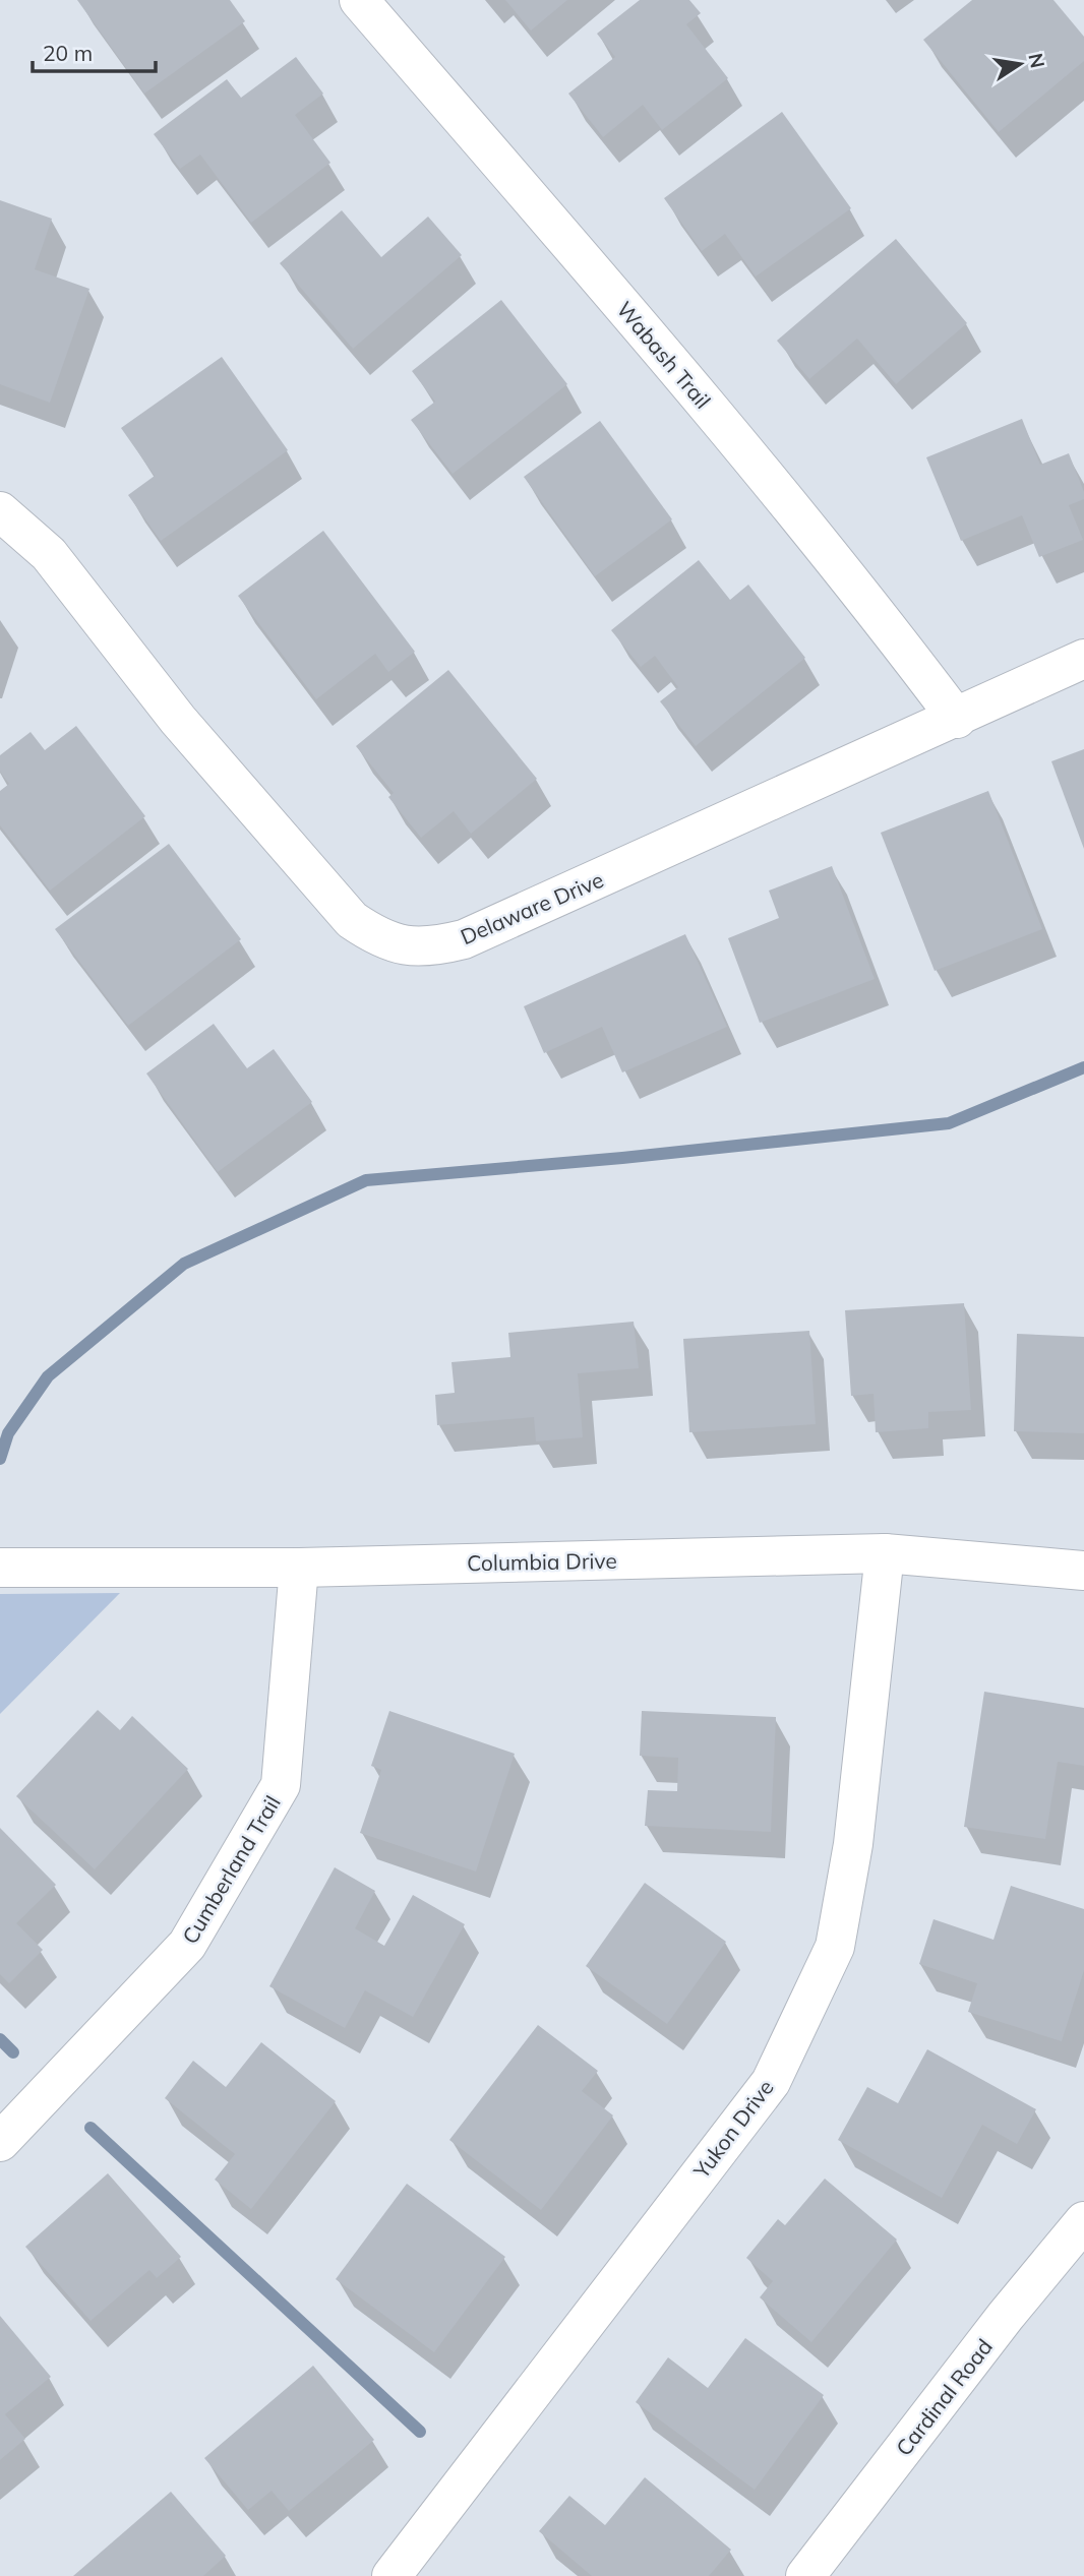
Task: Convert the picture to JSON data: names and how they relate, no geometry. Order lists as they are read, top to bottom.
{
  "streets": {
    "street": [
      "Wabash Trail",
      "Delaware Drive",
      "Columbia Drive",
      "Cumberland Trail",
      "Yukon Drive",
      "Cardinal Road"
    ]
  },
  "crossings": [
    ["Wabash Trail", "Delaware Drive"],
    ["Columbia Drive", "Cumberland Trail"],
    ["Columbia Drive", "Yukon Drive"]
  ],
  "scale_bar": "20 m",
  "north": "right"
}
